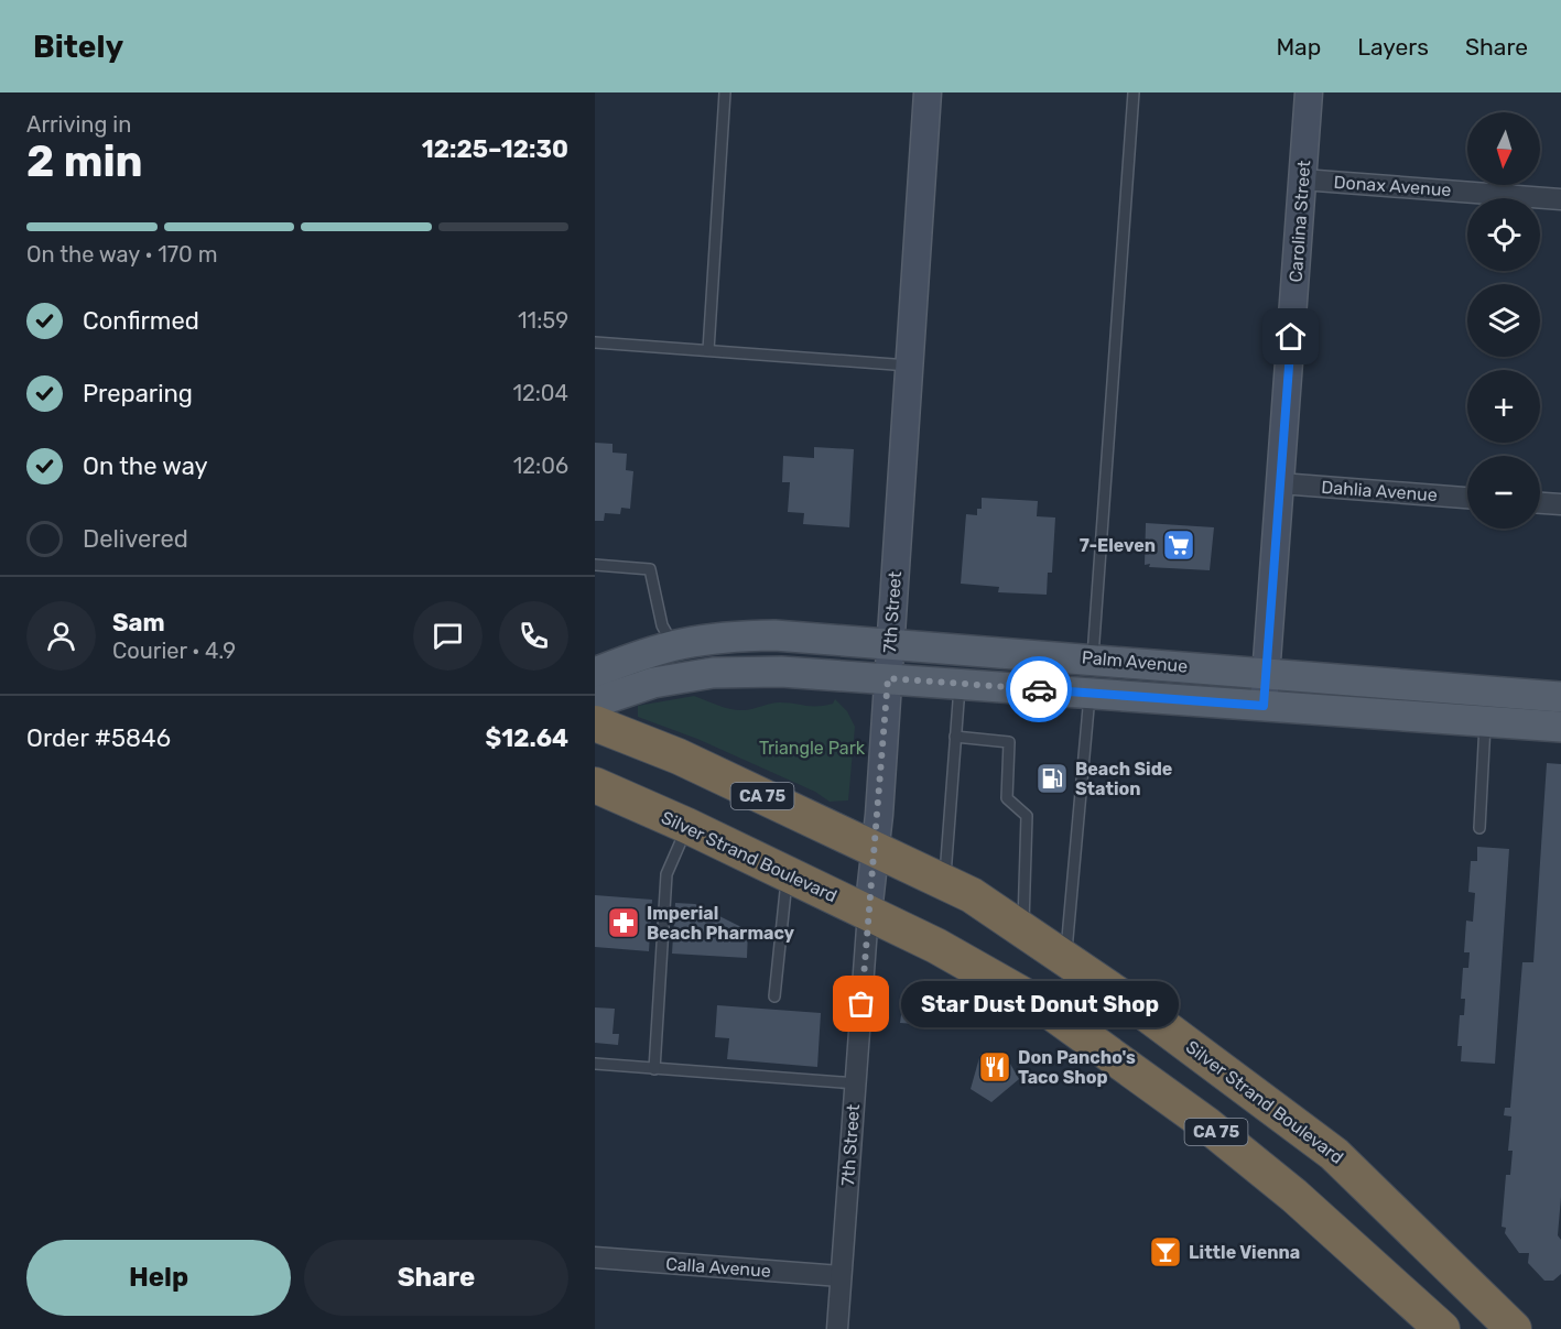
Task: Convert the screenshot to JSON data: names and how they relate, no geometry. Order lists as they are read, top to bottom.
{
  "streets": {
    "highway": ["CA 75", "Silver Strand Boulevard"],
    "main road": ["Palm Avenue"],
    "street": [
      "Donax Avenue",
      "Carolina Street",
      "Dahlia Avenue",
      "7th Street",
      "Calla Avenue"
    ]
  },
  "crossings": [
    ["Donax Avenue", "Carolina Street"],
    ["Carolina Street", "Dahlia Avenue"],
    ["Carolina Street", "Palm Avenue"],
    ["7th Street", "Palm Avenue"],
    ["7th Street", "Silver Strand Boulevard"],
    ["7th Street", "Calla Avenue"]
  ],
  "parks": ["Triangle Park"],
  "places": {
    "supermarket": ["7-Eleven"],
    "fuel station": ["Beach Side Station"],
    "pharmacy": ["Imperial Beach Pharmacy"],
    "other": ["Star Dust Donut Shop"],
    "restaurant": ["Don Pancho's Taco Shop"],
    "bar": ["Little Vienna"]
  },
  "north": "bottom",
  "page": {
    "header": "Bitely",
    "nav": ["Map", "Layers", "Share"],
    "heading": ["2 min", "Arriving in", "12:25–12:30"],
    "panel": [
      "Sam",
      "Courier · 4.9",
      "Order #5846",
      "$12.64"
    ],
    "map_buttons": ["+", "−"],
    "bar": "On the way · 170 m",
    "list": [
      ["Confirmed", "11:59"],
      ["Preparing", "12:04"],
      ["On the way", "12:06"],
      "Delivered"
    ],
    "bubble": "Star Dust Donut Shop",
    "buttons": ["Help", "Share"]
  }
}
